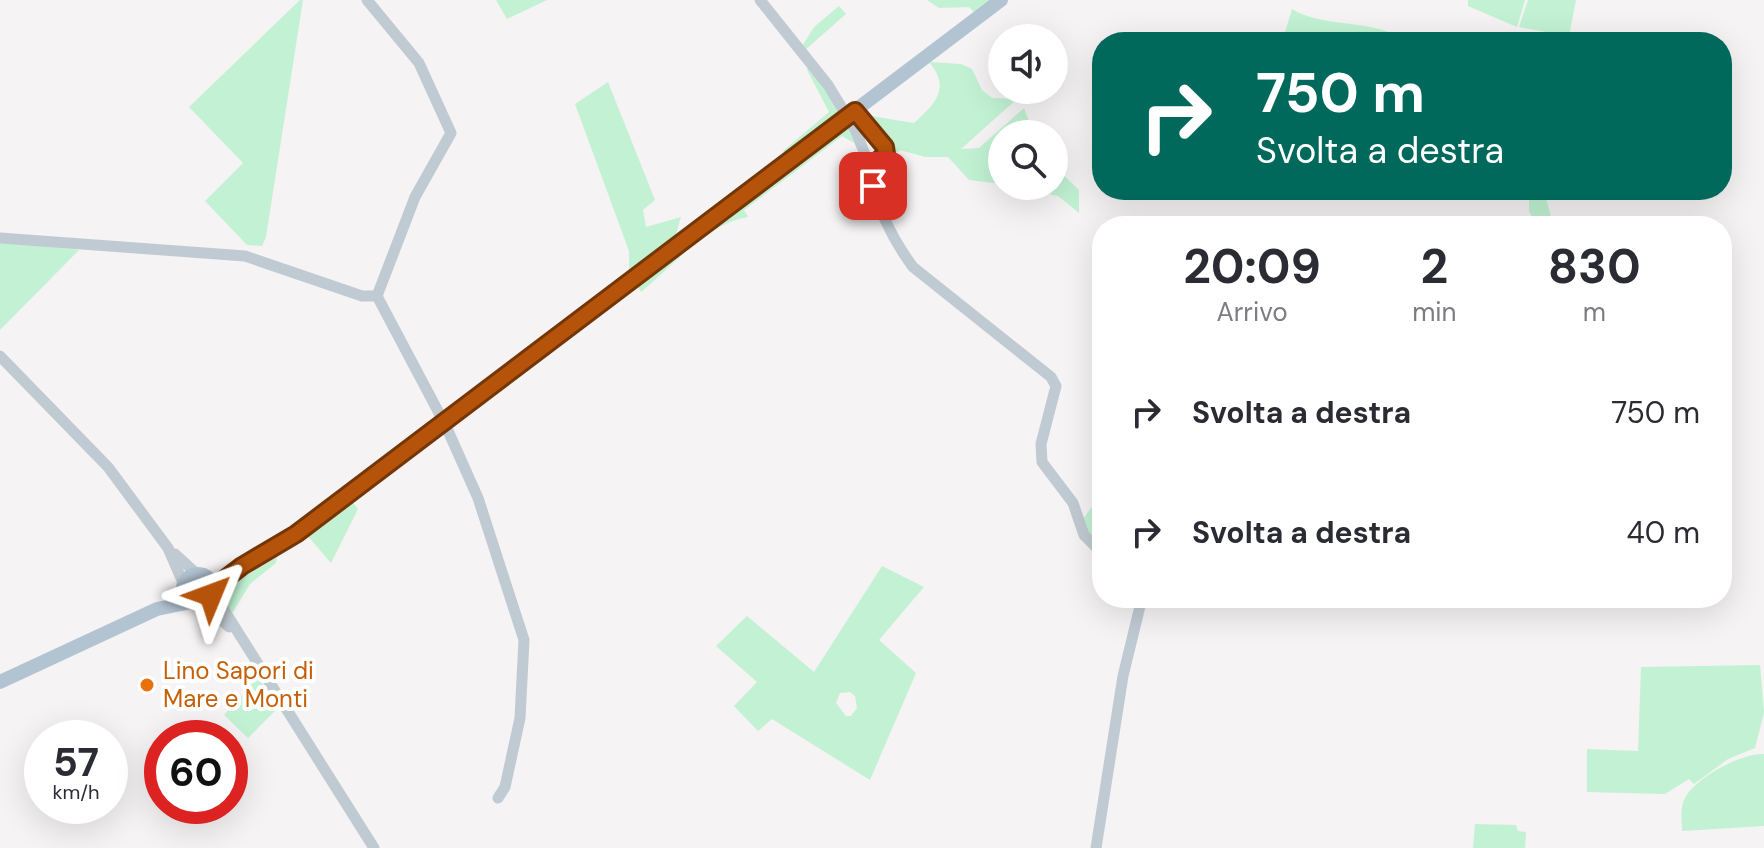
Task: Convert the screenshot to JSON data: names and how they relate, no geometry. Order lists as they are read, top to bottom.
{
  "places": ["Lino Sapori di Mare e Monti"],
  "page": {
    "turn": ["750 m", "Svolta a destra"],
    "eta": [
      "20:09",
      "Arrivo",
      "2",
      "min",
      "830",
      "m"
    ],
    "list": [
      {
        "name": "Svolta a destra",
        "value": "750 m"
      },
      {
        "name": "Svolta a destra",
        "value": "40 m"
      }
    ],
    "speed": "57 km/h",
    "limit": "60"
  }
}
